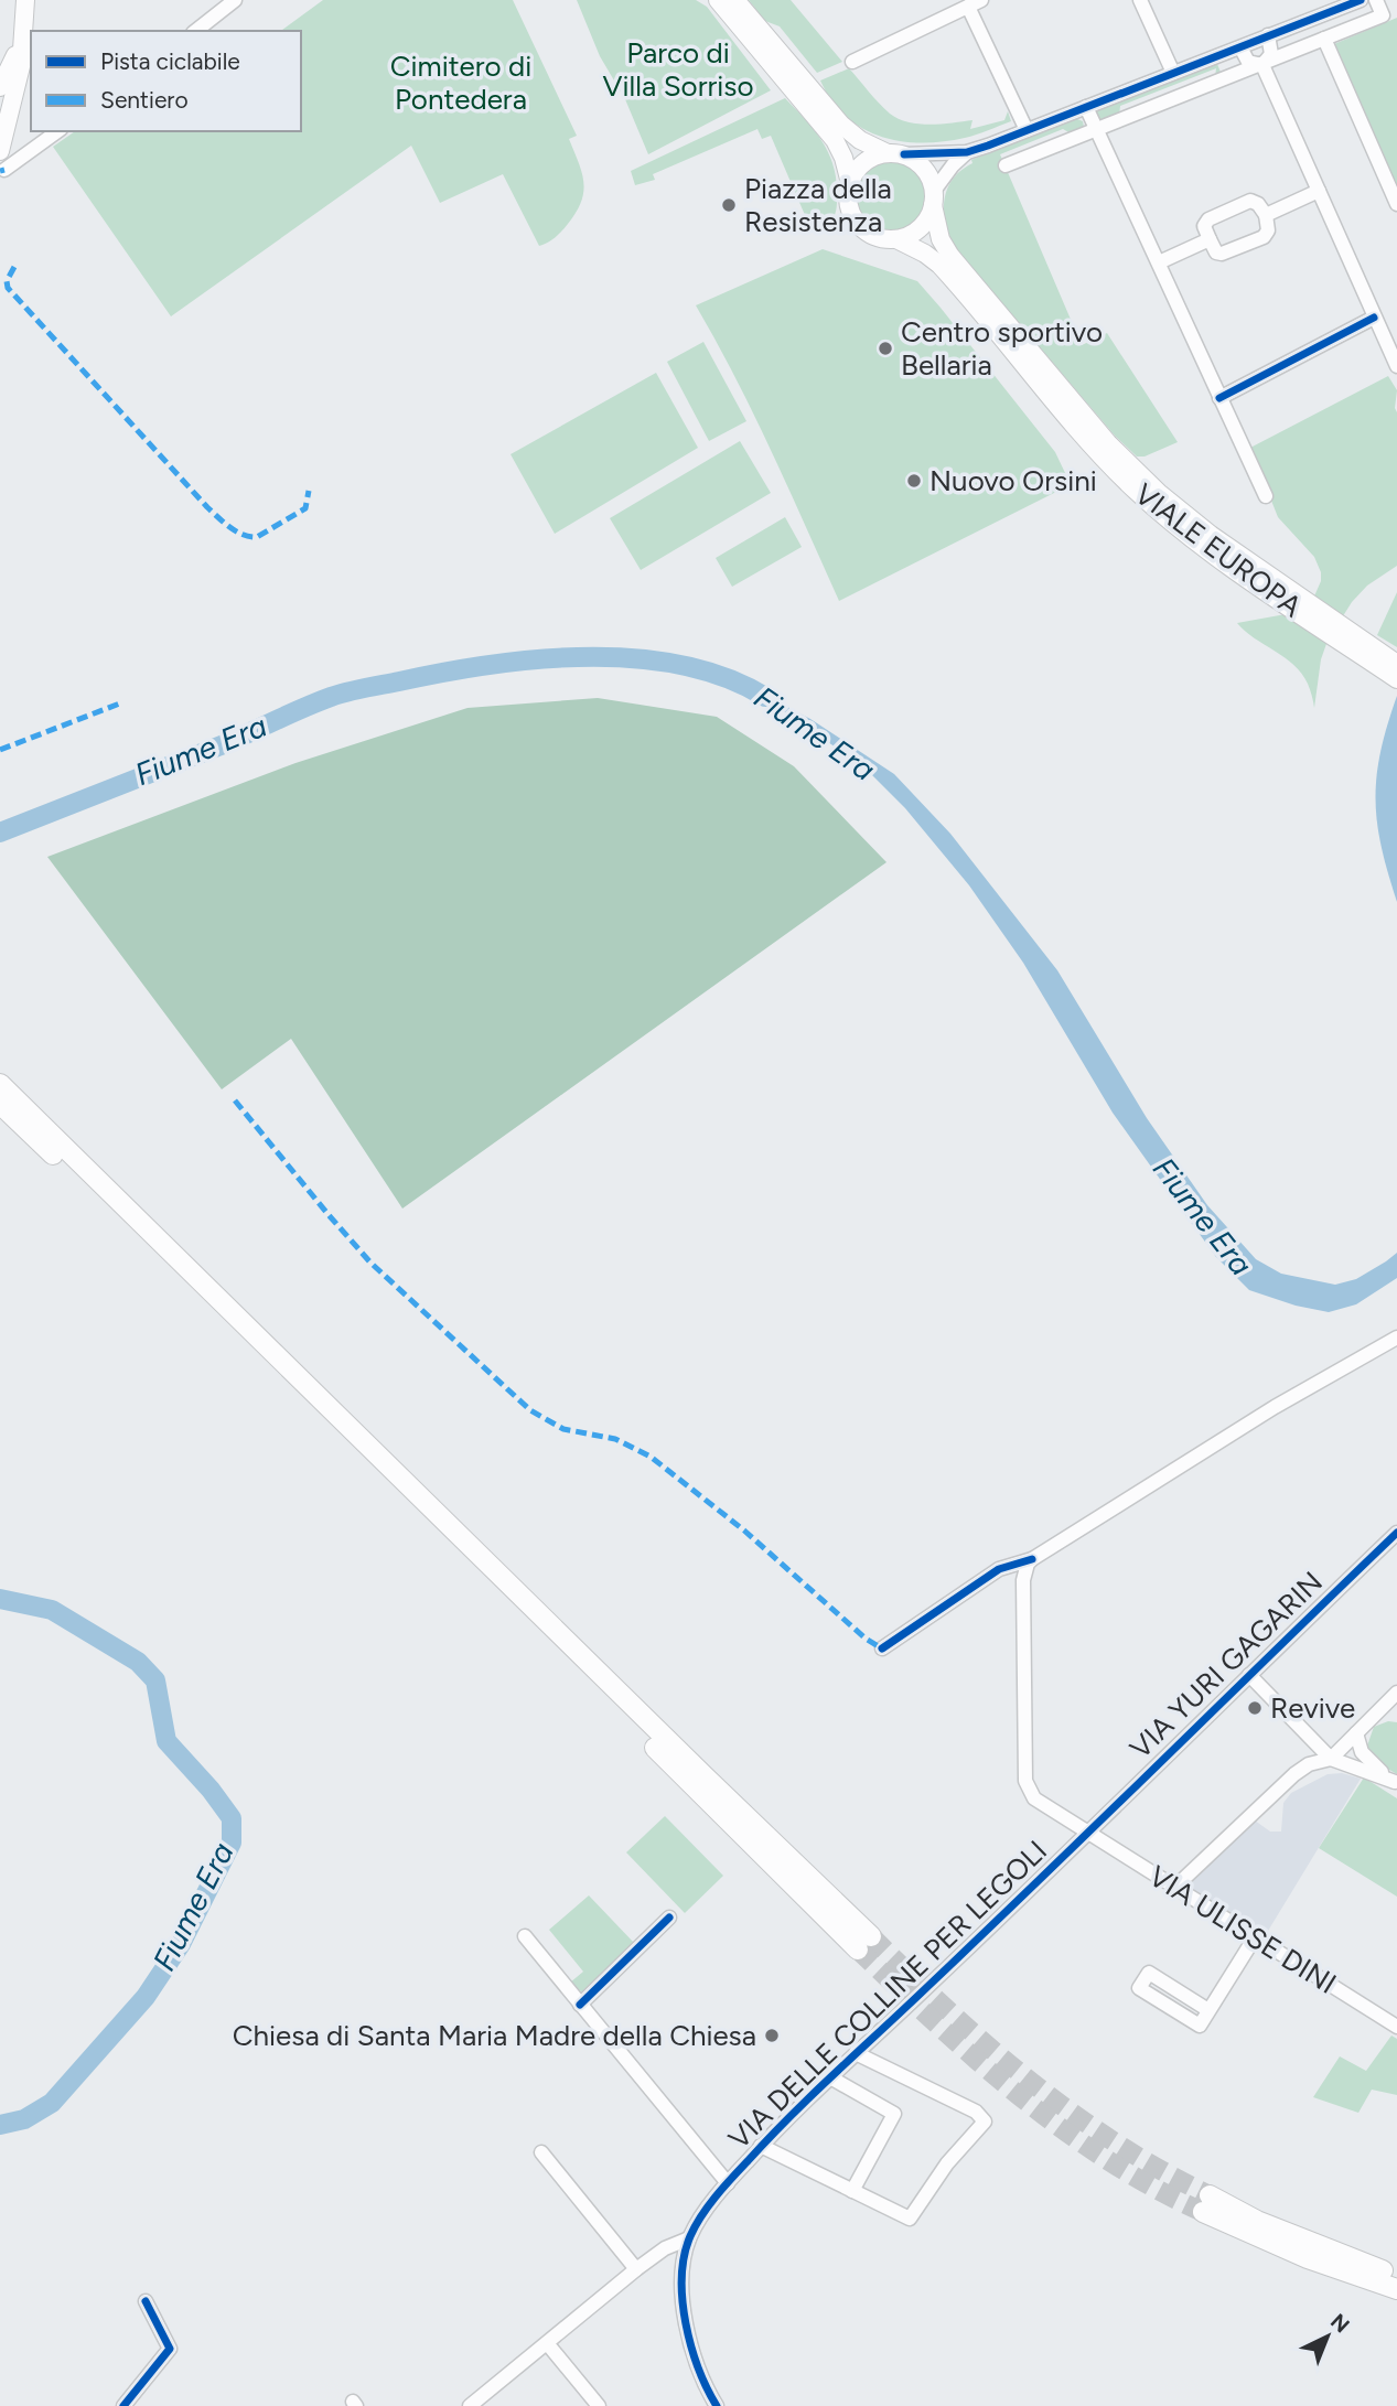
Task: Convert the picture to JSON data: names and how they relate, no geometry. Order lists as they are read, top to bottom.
{
  "streets": {
    "main road": ["VIALE EUROPA"],
    "street": ["VIA YURI GAGARIN", "VIA ULISSE DINI", "VIA DELLE COLLINE PER LEGOLI"]
  },
  "crossings": [
    ["VIA YURI GAGARIN", "VIA ULISSE DINI"],
    ["VIA YURI GAGARIN", "VIA DELLE COLLINE PER LEGOLI"],
    ["VIA ULISSE DINI", "VIA DELLE COLLINE PER LEGOLI"]
  ],
  "water": ["Fiume Era"],
  "parks": ["Parco di Villa Sorriso", "Cimitero di Pontedera"],
  "places": [
    "Piazza della Resistenza",
    "Centro sportivo Bellaria",
    "Nuovo Orsini",
    "Revive",
    "Chiesa di Santa Maria Madre della Chiesa"
  ],
  "legend": ["Pista ciclabile", "Sentiero"],
  "north": "top right"
}
